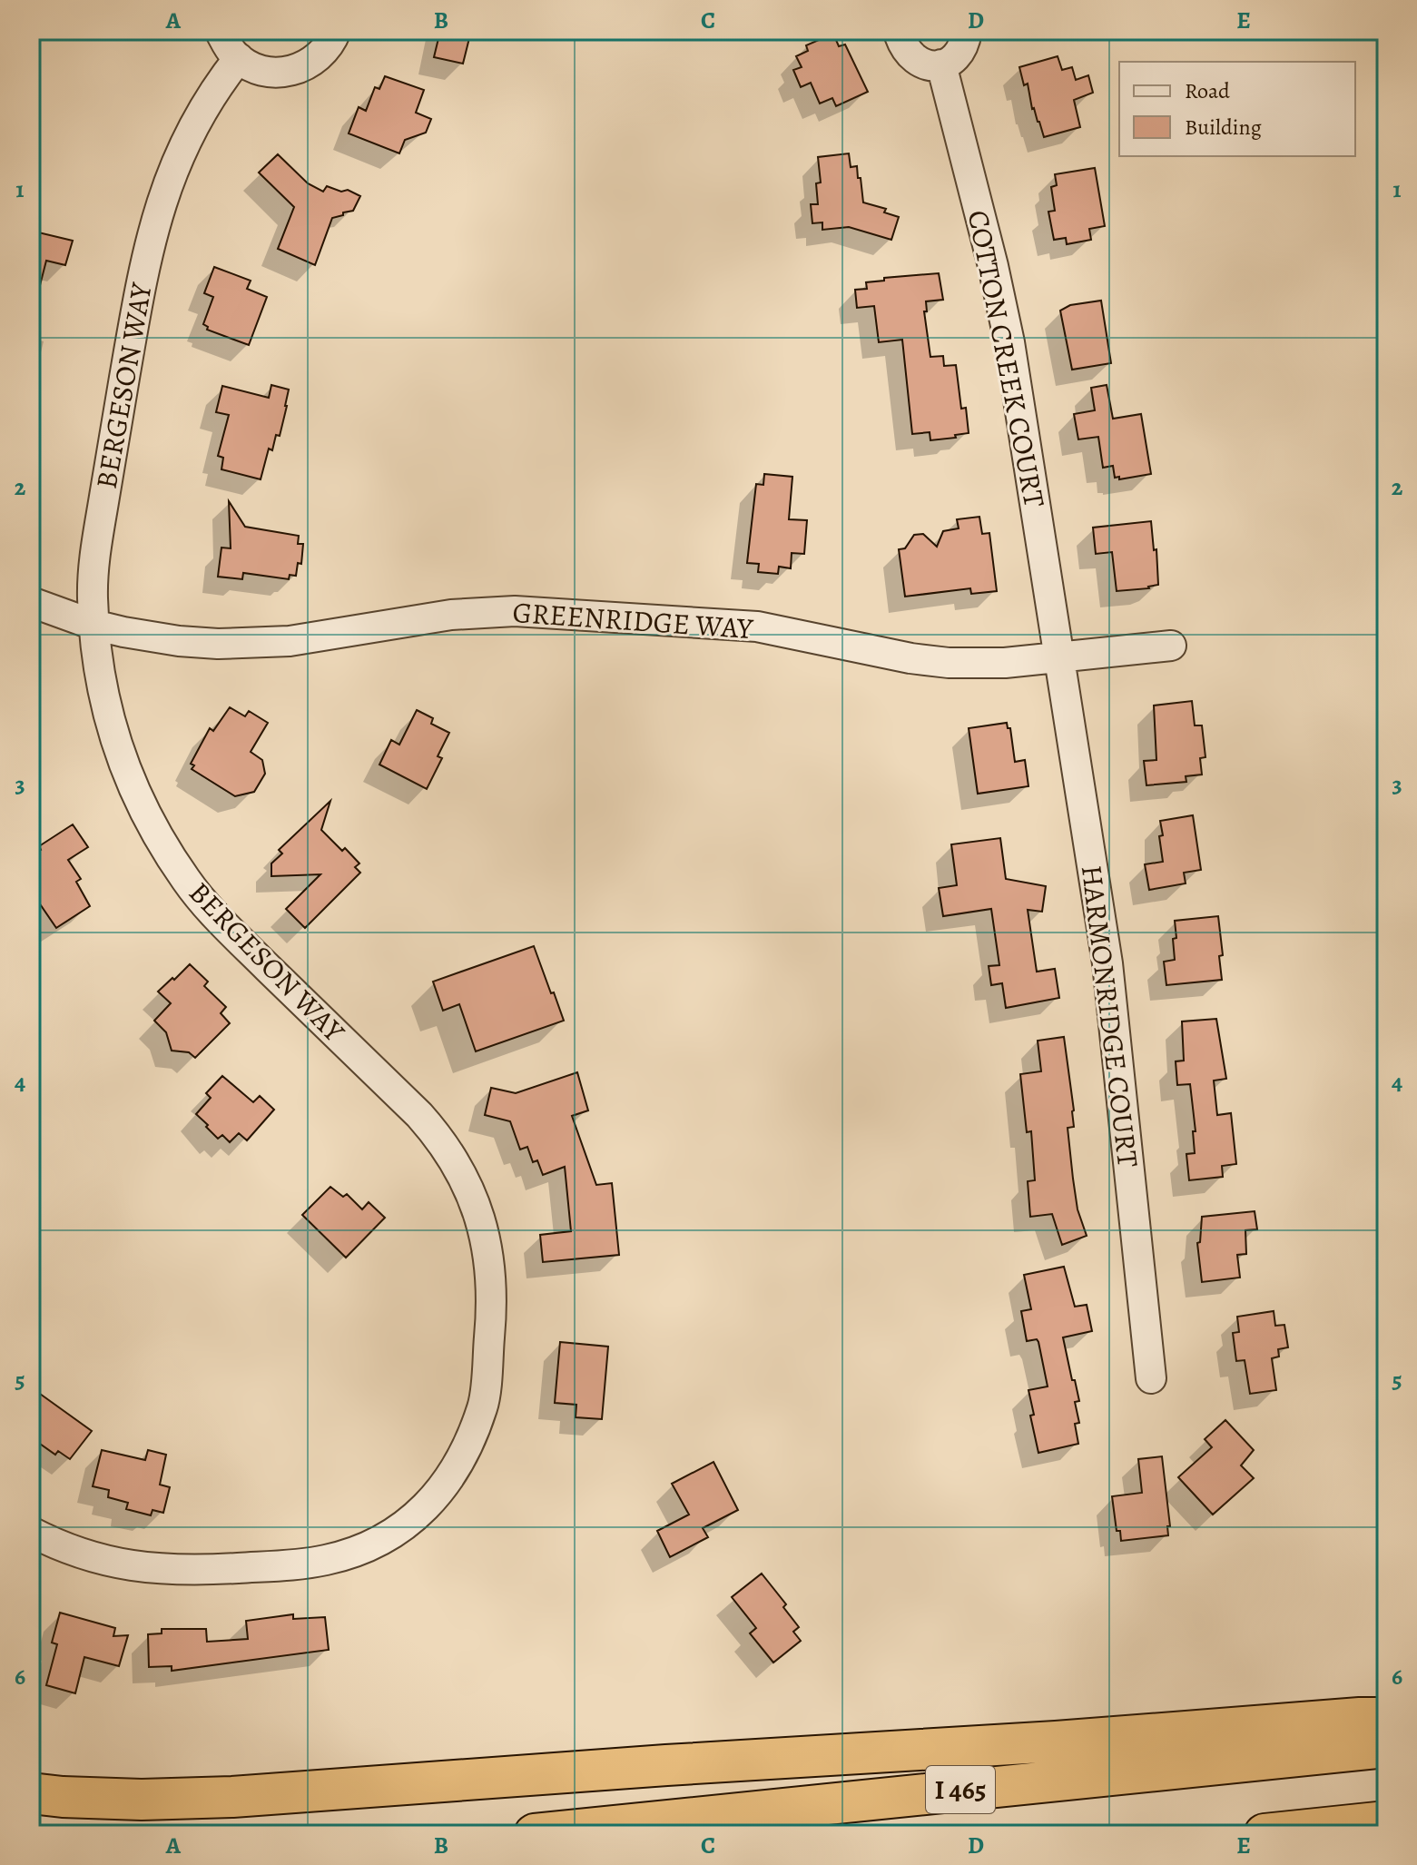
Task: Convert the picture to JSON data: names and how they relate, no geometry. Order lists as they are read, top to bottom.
{
  "streets": {
    "highway": ["I 465"],
    "street": [
      "COTTON CREEK COURT",
      "BERGESON WAY",
      "GREENRIDGE WAY",
      "HARMONRIDGE COURT"
    ]
  },
  "crossings": [
    ["COTTON CREEK COURT", "GREENRIDGE WAY"],
    ["COTTON CREEK COURT", "HARMONRIDGE COURT"],
    ["BERGESON WAY", "GREENRIDGE WAY"],
    ["GREENRIDGE WAY", "HARMONRIDGE COURT"]
  ],
  "legend": ["Road", "Building"],
  "grid": {
    "columns": [
      "A",
      "B",
      "C",
      "D",
      "E"
    ],
    "rows": [
      "1",
      "2",
      "3",
      "4",
      "5",
      "6"
    ]
  }
}
